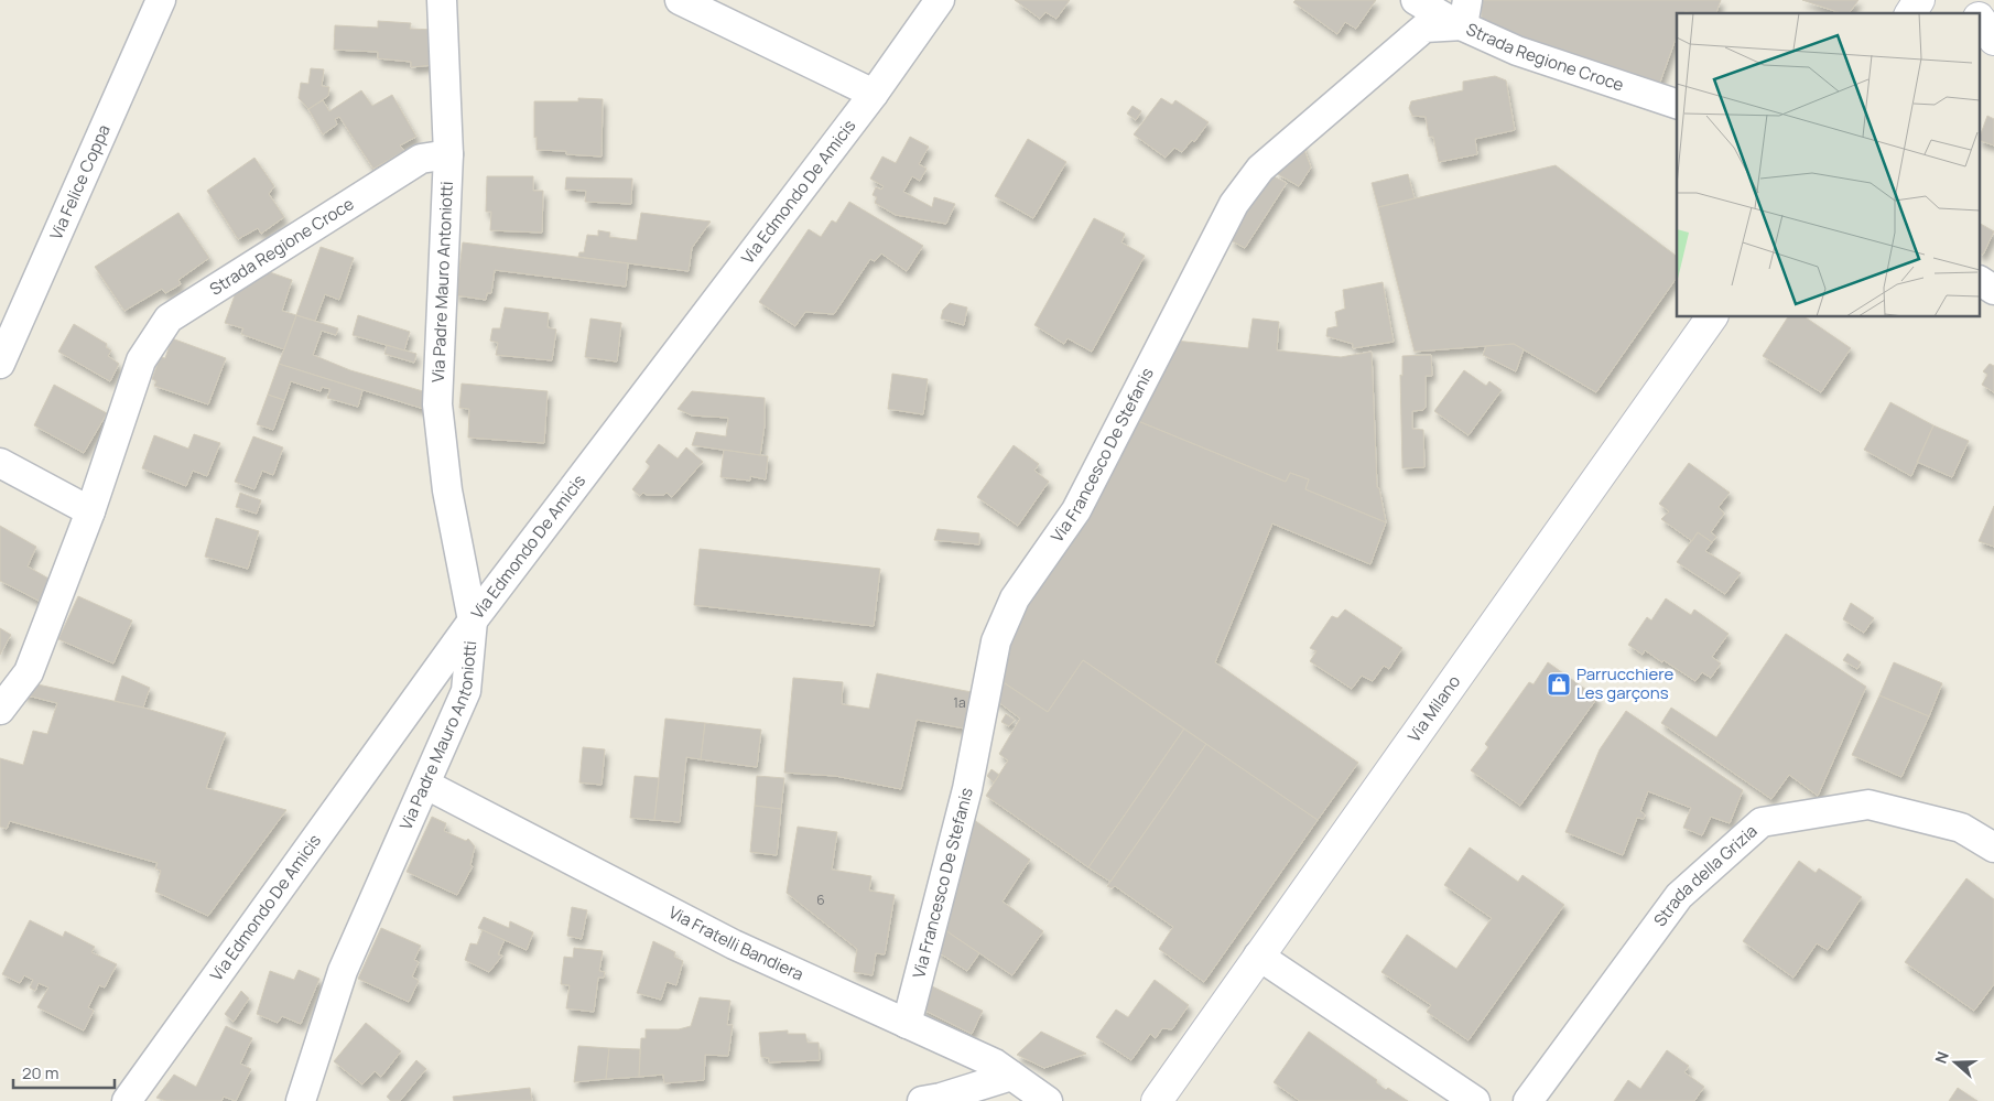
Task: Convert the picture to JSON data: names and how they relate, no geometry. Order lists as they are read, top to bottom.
{
  "streets": {
    "main road": ["Via Milano"],
    "street": [
      "Strada Regione Croce",
      "Via Felice Coppa",
      "Via Edmondo De Amicis",
      "Via Padre Mauro Antoniotti",
      "Via Francesco De Stefanis",
      "Strada della Grizia",
      "Via Fratelli Bandiera"
    ]
  },
  "crossings": [
    ["Strada Regione Croce", "Via Padre Mauro Antoniotti"],
    ["Strada Regione Croce", "Via Francesco De Stefanis"],
    ["Via Edmondo De Amicis", "Via Padre Mauro Antoniotti"],
    ["Via Padre Mauro Antoniotti", "Via Fratelli Bandiera"],
    ["Via Francesco De Stefanis", "Via Fratelli Bandiera"]
  ],
  "places": {
    "shop": ["Parrucchiere Les garçons"]
  },
  "house_numbers": ["1a", "6"],
  "scale_bar": "20 m",
  "north": "left"
}
